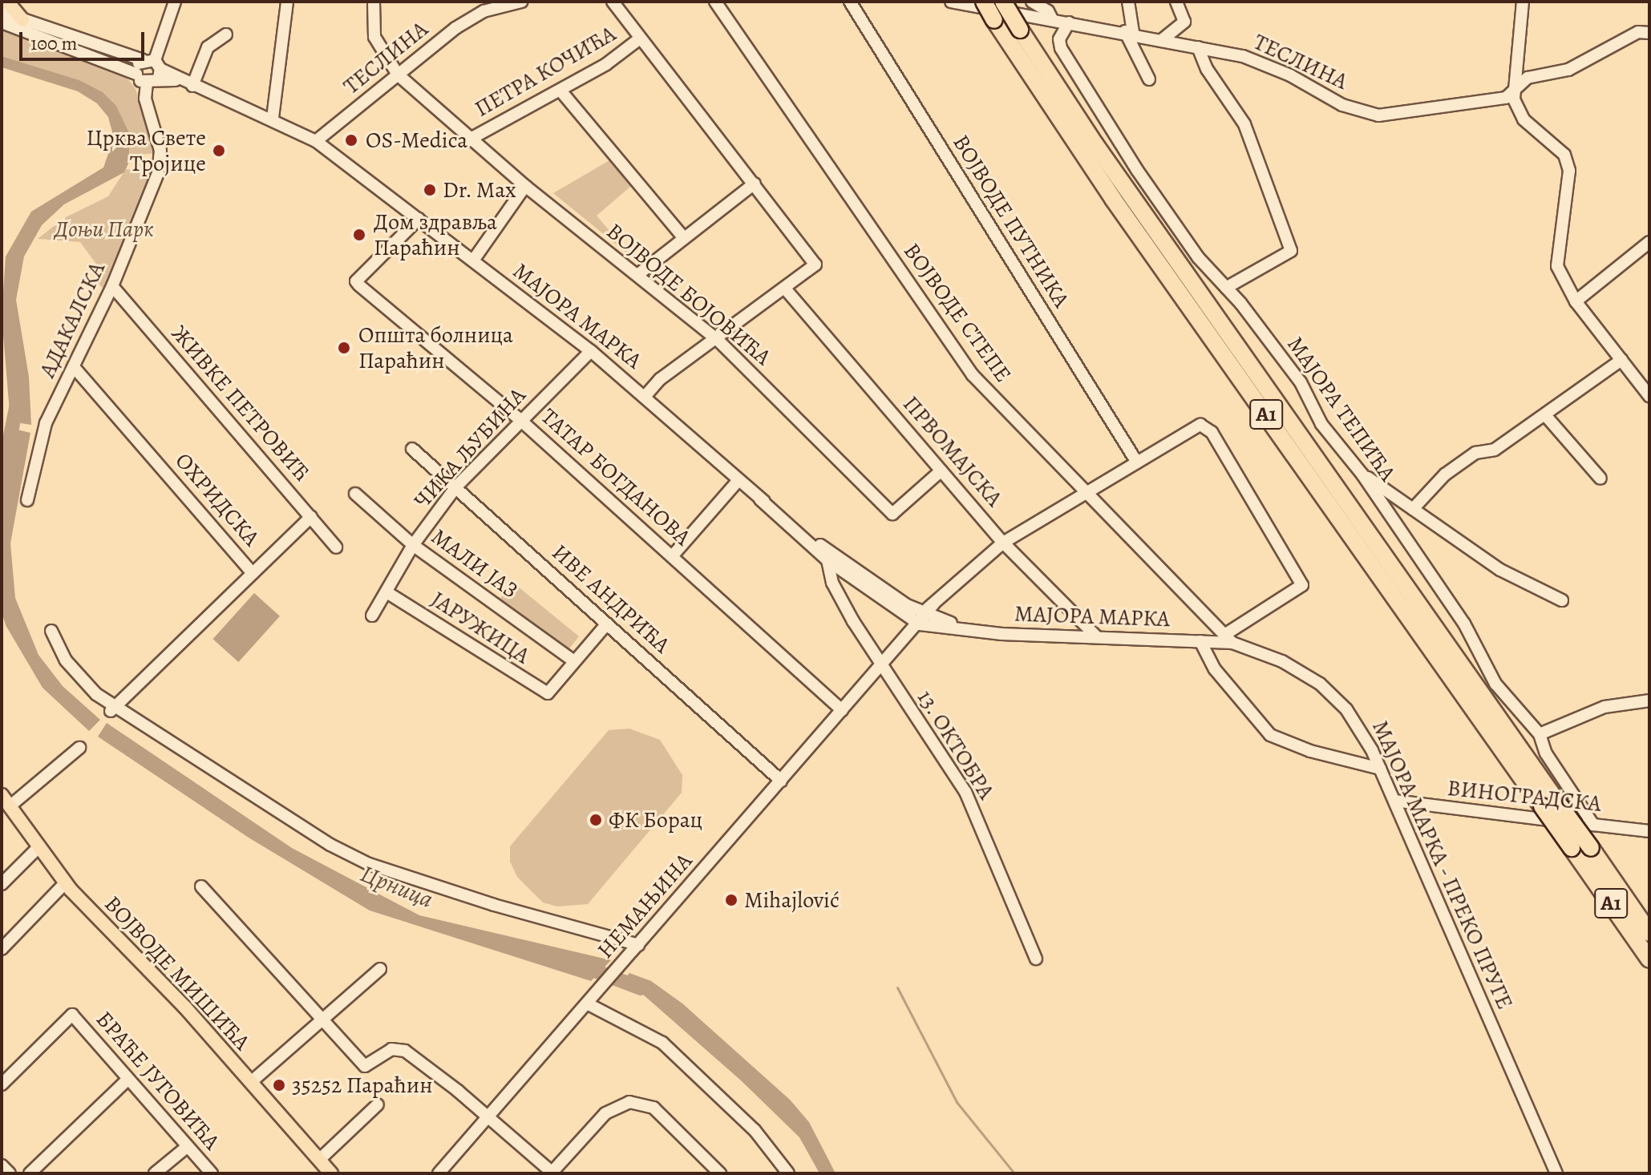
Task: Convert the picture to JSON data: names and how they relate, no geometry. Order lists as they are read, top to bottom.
{
  "streets": {
    "highway": ["A1"],
    "main road": ["ВОЈВОДЕ МИШИЋА"],
    "street": [
      "ТЕСЛИНА",
      "ПЕТРА КОЧИЋА",
      "ВОЈВОДЕ ПУТНИКА",
      "ВОЈВОДЕ БОЈОВИЋА",
      "ВОЈВОДЕ СТЕПЕ",
      "МАЈОРА МАРКА",
      "АДАКАЛСКА",
      "ЖИВКЕ ПЕТРОВИЋ",
      "МАЈОРА ТЕПИЋА",
      "ЧИКА ЉУБИНА",
      "ПРВОМАЈСКА",
      "ТАТАР БОГДАНОВА",
      "ОХРИДСКА",
      "МАЛИ ЈАЗ",
      "ИВЕ АНДРИЋА",
      "ЈАРУЖИЦА",
      "13. ОКТОБРА",
      "ВИНОГРАДСКА",
      "МАЈОРА МАРКА - ПРЕКО ПРУГЕ",
      "НЕМАЊИНА",
      "БРАЋЕ ЈУГОВИЋА"
    ]
  },
  "crossings": [
    ["ТЕСЛИНА", "ВОЈВОДЕ БОЈОВИЋА"],
    ["ТЕСЛИНА", "МАЈОРА МАРКА"],
    ["ТЕСЛИНА", "МАЈОРА ТЕПИЋА"],
    ["ПЕТРА КОЧИЋА", "ВОЈВОДЕ БОЈОВИЋА"],
    ["ВОЈВОДЕ БОЈОВИЋА", "ПРВОМАЈСКА"],
    ["ВОЈВОДЕ СТЕПЕ", "МАЈОРА МАРКА - ПРЕКО ПРУГЕ"],
    ["МАЈОРА МАРКА", "ЧИКА ЉУБИНА"],
    ["МАЈОРА МАРКА", "ПРВОМАЈСКА"],
    ["МАЈОРА МАРКА", "ТАТАР БОГДАНОВА"],
    ["МАЈОРА МАРКА", "13. ОКТОБРА"],
    ["МАЈОРА МАРКА", "МАЈОРА МАРКА - ПРЕКО ПРУГЕ"],
    ["МАЈОРА МАРКА", "НЕМАЊИНА"],
    ["АДАКАЛСКА", "ЖИВКЕ ПЕТРОВИЋ"],
    ["АДАКАЛСКА", "ОХРИДСКА"],
    ["МАЈОРА ТЕПИЋА", "ВИНОГРАДСКА"],
    ["ЧИКА ЉУБИНА", "ТАТАР БОГДАНОВА"],
    ["ЧИКА ЉУБИНА", "МАЛИ ЈАЗ"],
    ["ЧИКА ЉУБИНА", "ИВЕ АНДРИЋА"],
    ["ЧИКА ЉУБИНА", "ЈАРУЖИЦА"],
    ["ПРВОМАЈСКА", "НЕМАЊИНА"],
    ["ТАТАР БОГДАНОВА", "НЕМАЊИНА"],
    ["МАЛИ ЈАЗ", "ЈАРУЖИЦА"],
    ["ИВЕ АНДРИЋА", "НЕМАЊИНА"],
    ["13. ОКТОБРА", "НЕМАЊИНА"],
    ["ВИНОГРАДСКА", "МАЈОРА МАРКА - ПРЕКО ПРУГЕ"]
  ],
  "water": ["Црница"],
  "parks": ["Доњи Парк"],
  "places": [
    "OS-Medica",
    "Црква Свете Тројице",
    "Dr. Max",
    "Дом здравља Параћин",
    "Општа болница Параћин",
    "ФК Борац",
    "Mihajlović",
    "35252 Параћин"
  ],
  "scale_bar": "100 m"
}
